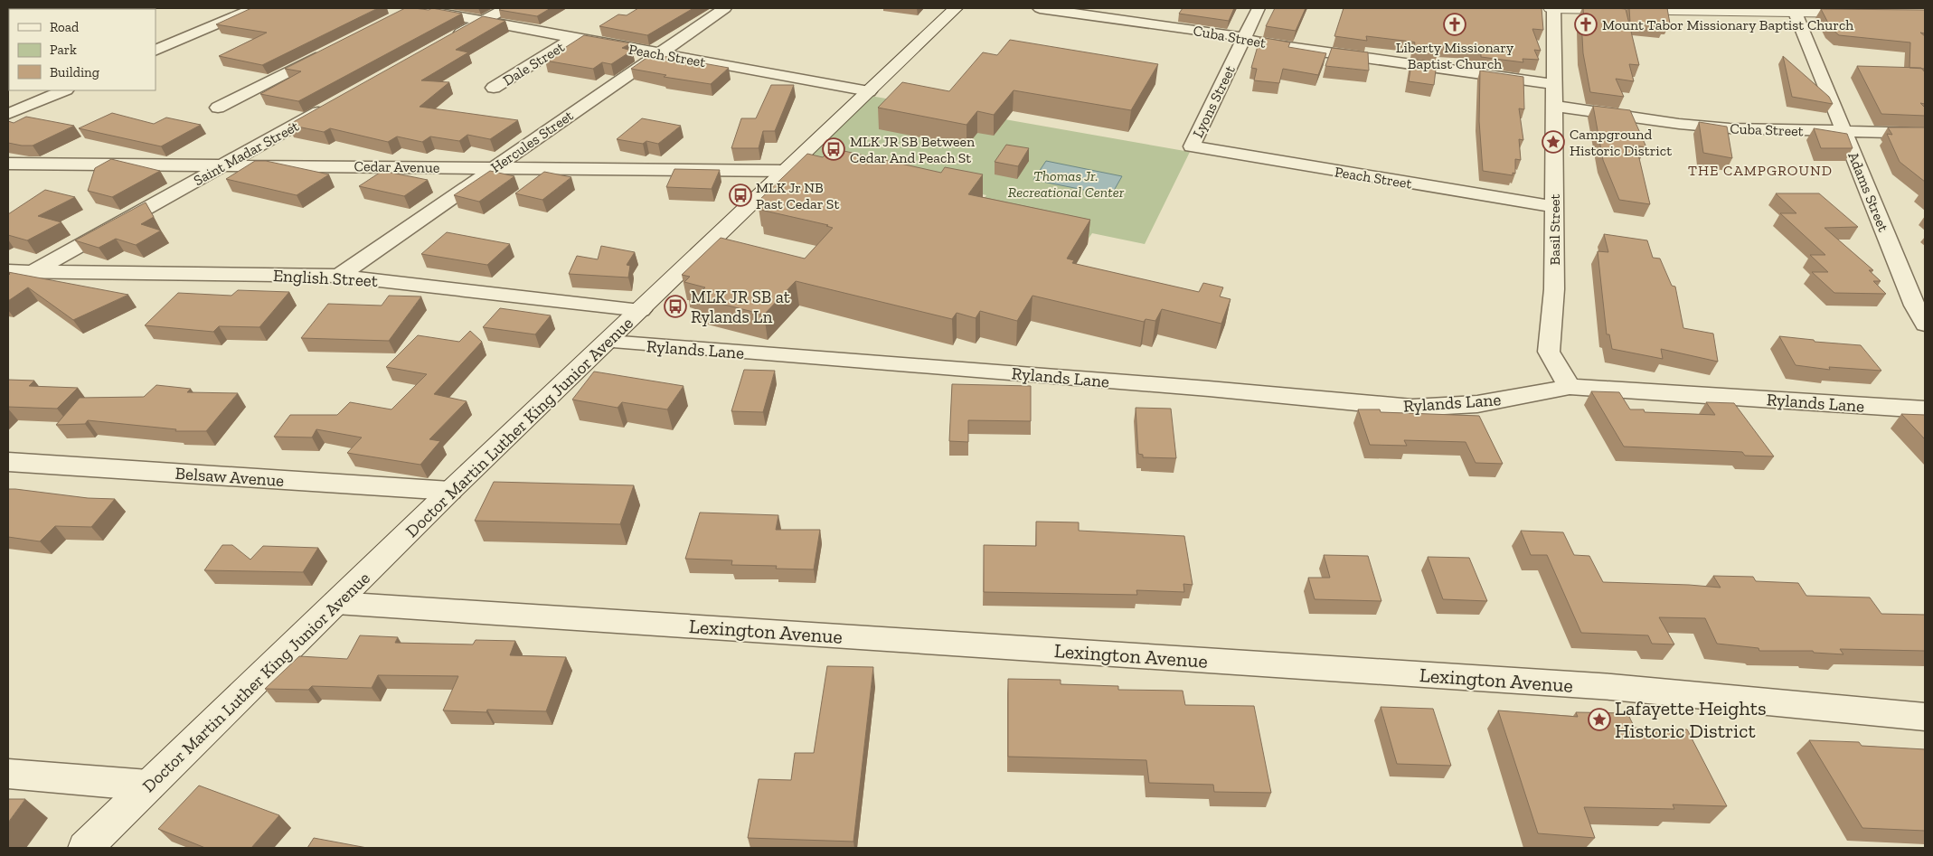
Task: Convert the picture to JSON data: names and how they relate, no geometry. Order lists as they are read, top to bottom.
{
  "streets": {
    "main road": ["Doctor Martin Luther King Junior Avenue"],
    "street": [
      "Cuba Street",
      "Peach Street",
      "Dale Street",
      "Lyons Street",
      "Hercules Street",
      "Saint Madar Street",
      "Cedar Avenue",
      "Adams Street",
      "Basil Street",
      "English Street",
      "Rylands Lane",
      "Belsaw Avenue",
      "Lexington Avenue"
    ]
  },
  "crossings": [
    ["Cuba Street", "Lyons Street"],
    ["Cuba Street", "Adams Street"],
    ["Cuba Street", "Basil Street"],
    ["Peach Street", "Dale Street"],
    ["Peach Street", "Lyons Street"],
    ["Peach Street", "Hercules Street"],
    ["Peach Street", "Basil Street"],
    ["Peach Street", "Doctor Martin Luther King Junior Avenue"],
    ["Hercules Street", "Cedar Avenue"],
    ["Hercules Street", "English Street"],
    ["Saint Madar Street", "Cedar Avenue"],
    ["Saint Madar Street", "English Street"],
    ["Cedar Avenue", "Doctor Martin Luther King Junior Avenue"],
    ["Basil Street", "Rylands Lane"],
    ["English Street", "Doctor Martin Luther King Junior Avenue"],
    ["Rylands Lane", "Doctor Martin Luther King Junior Avenue"],
    ["Doctor Martin Luther King Junior Avenue", "Belsaw Avenue"],
    ["Doctor Martin Luther King Junior Avenue", "Lexington Avenue"]
  ],
  "districts": ["THE CAMPGROUND"],
  "parks": ["Thomas Jr. Recreational Center"],
  "places": {
    "church": ["Liberty Missionary Baptist Church", "Mount Tabor Missionary Baptist Church"],
    "place": ["Campground Historic District", "Lafayette Heights Historic District"],
    "bus stop": ["MLK JR SB Between Cedar And Peach St", "MLK Jr NB Past Cedar St", "MLK JR SB at Rylands Ln"]
  },
  "legend": ["Road", "Park", "Building"]
}
